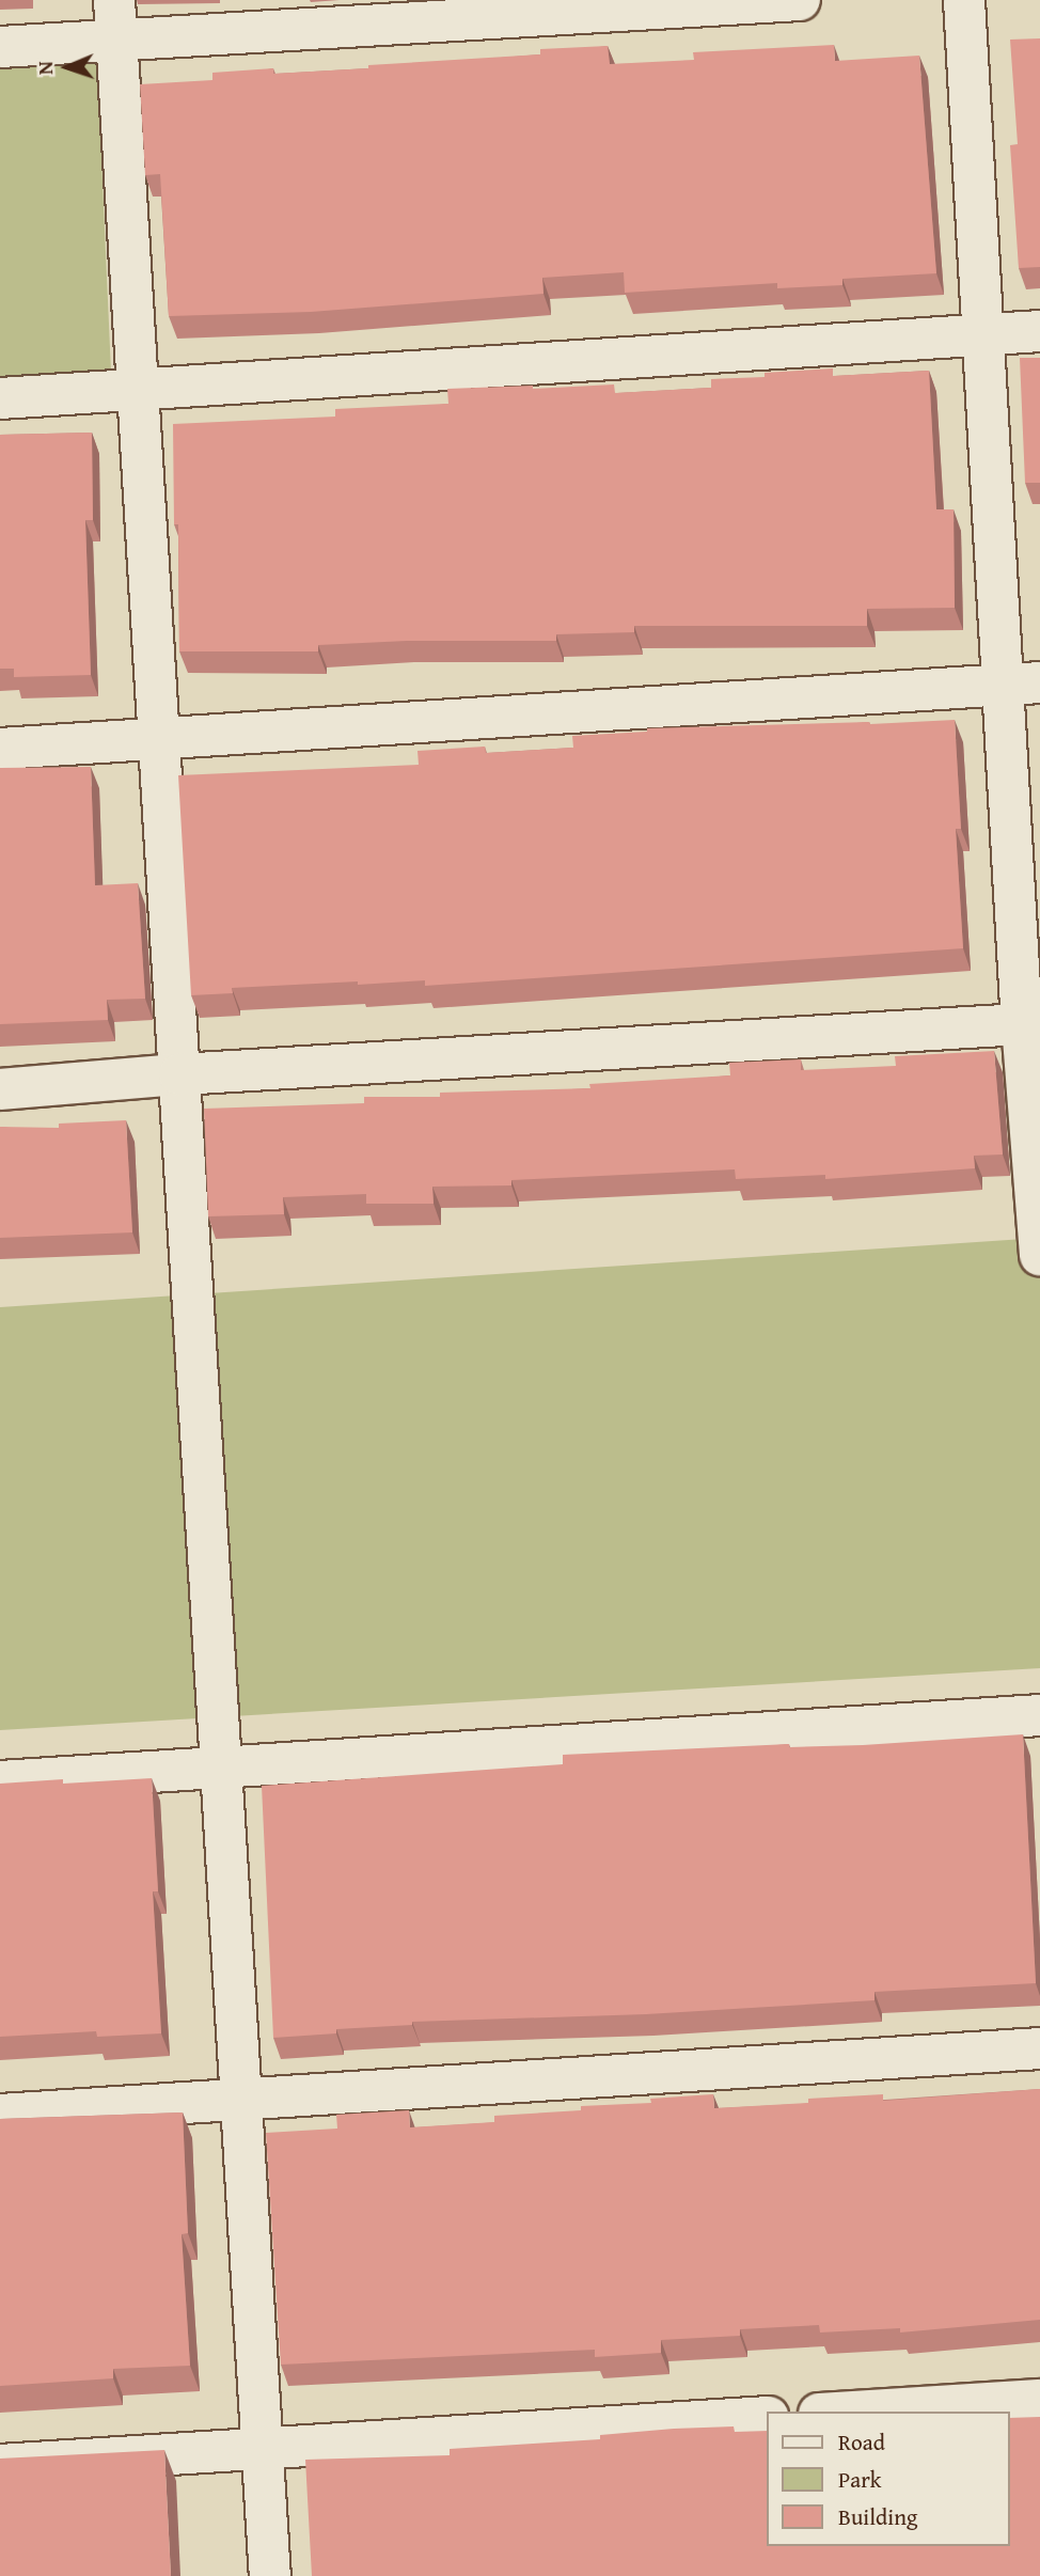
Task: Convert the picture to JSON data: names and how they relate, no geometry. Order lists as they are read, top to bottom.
{
  "legend": ["Road", "Park", "Building"],
  "north": "left"
}
